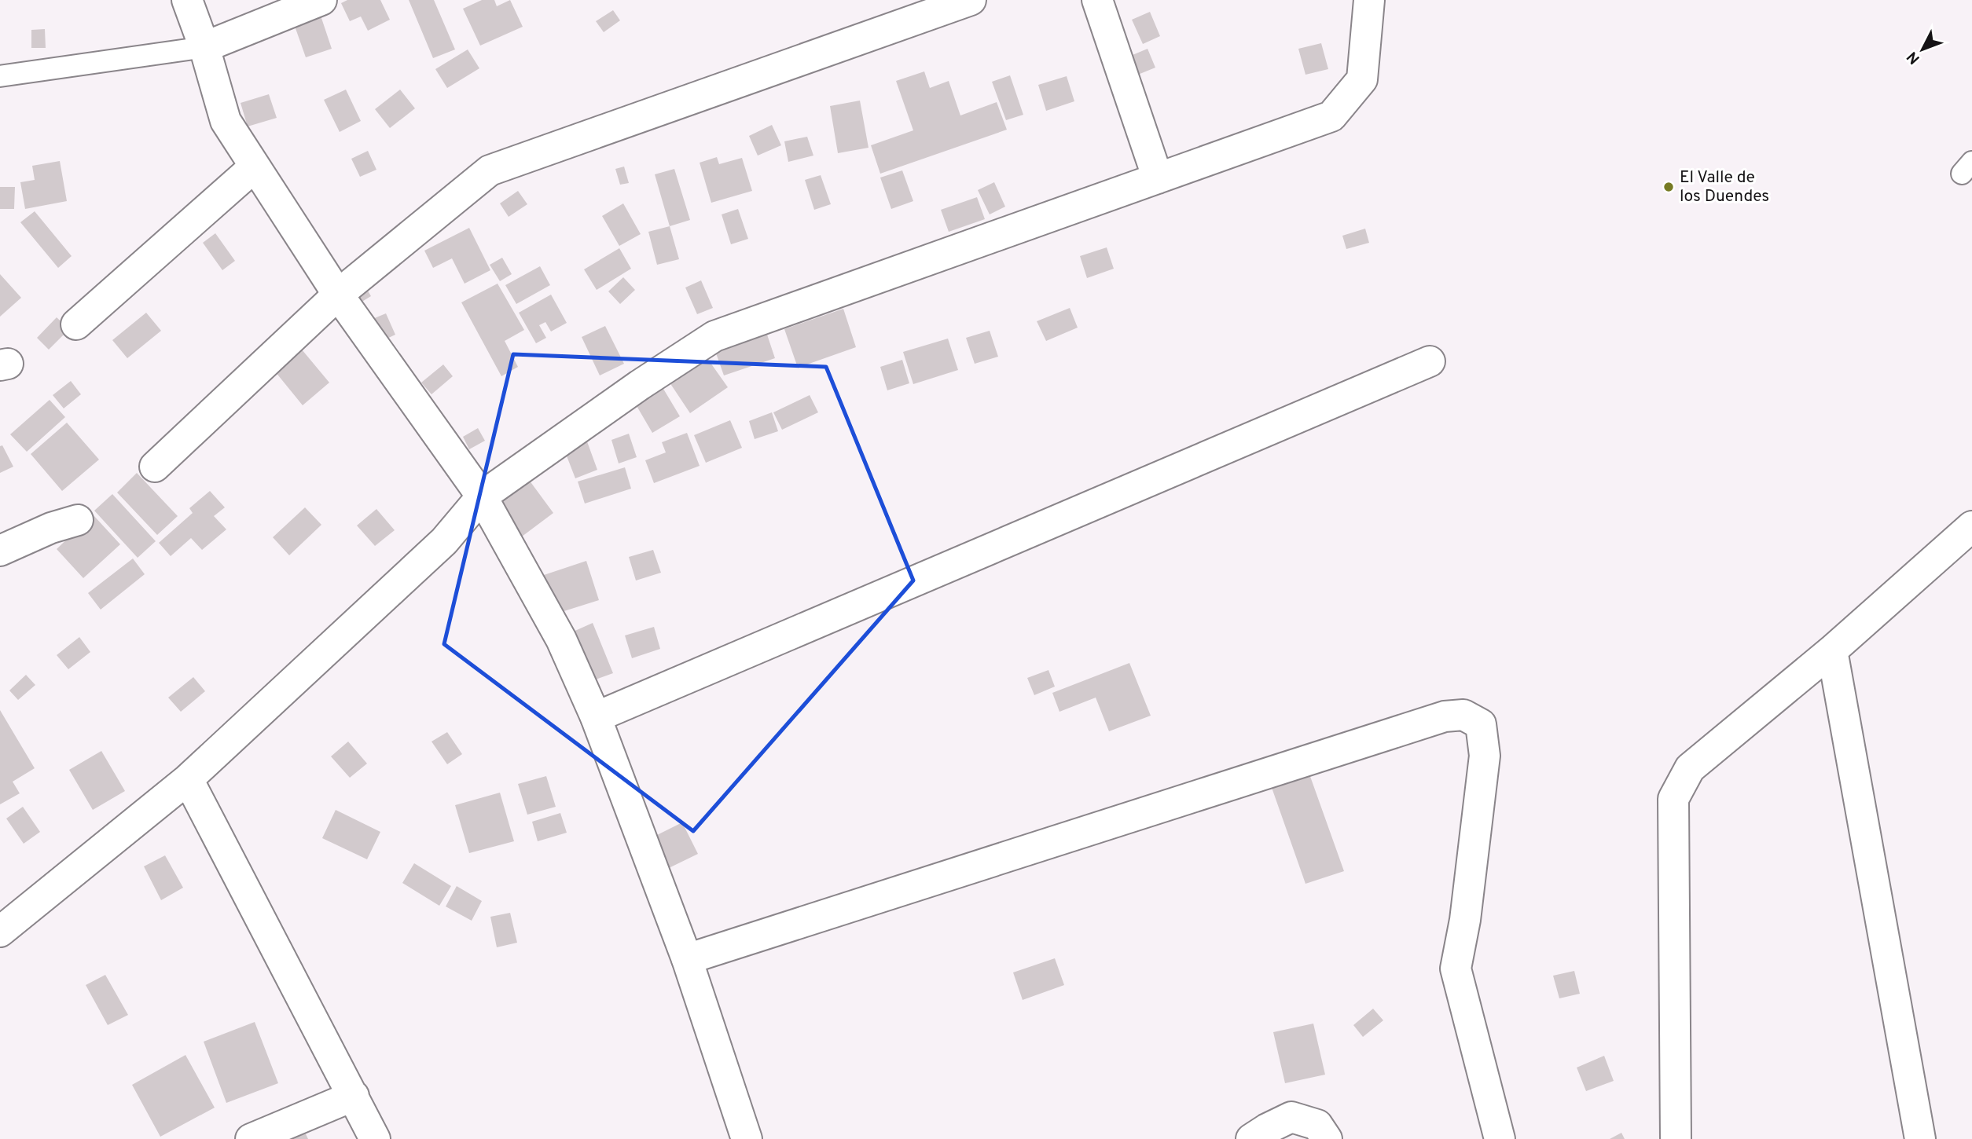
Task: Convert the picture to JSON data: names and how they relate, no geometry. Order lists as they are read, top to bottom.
{
  "places": ["El Valle de los Duendes"],
  "north": "bottom left"
}
